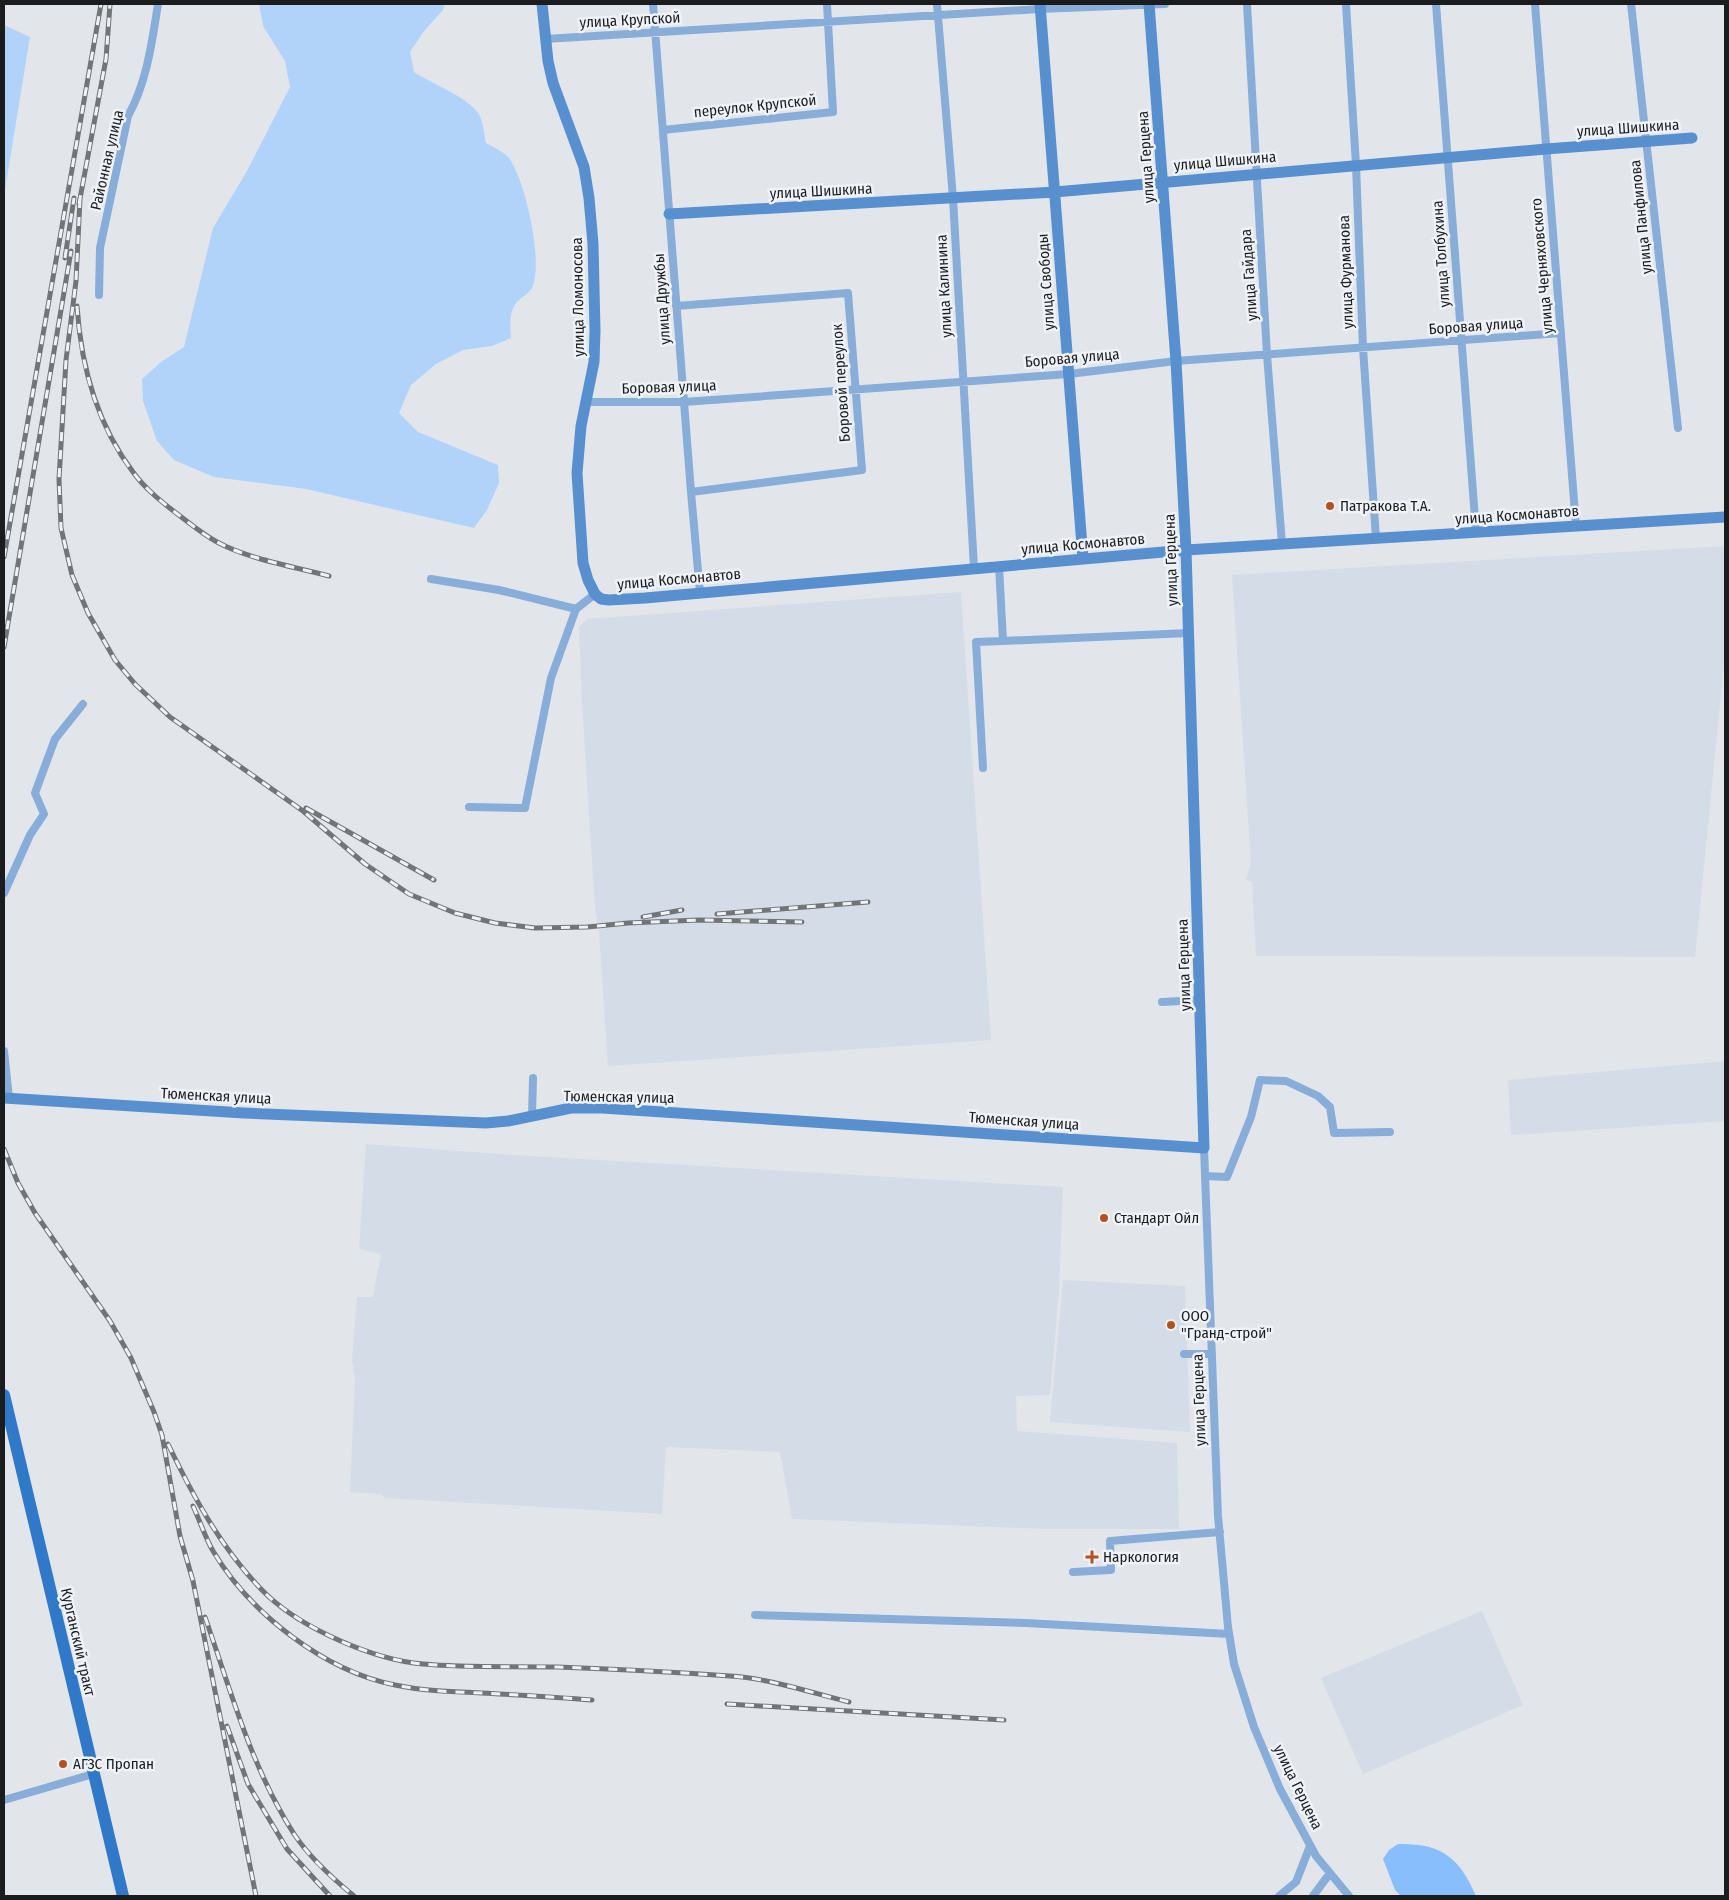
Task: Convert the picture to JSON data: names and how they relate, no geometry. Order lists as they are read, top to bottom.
{
  "streets": {
    "main road": ["Курганский тракт"],
    "street": [
      "улица Крупской",
      "переулок Крупской",
      "улица Шишкина",
      "улица Герцена",
      "Районная улица",
      "улица Панфилова",
      "улица Толбухина",
      "улица Черняховского",
      "улица Фурманова",
      "улица Гайдара",
      "улица Свободы",
      "улица Калинина",
      "улица Ломоносова",
      "улица Дружбы",
      "Боровая улица",
      "Боровой переулок",
      "улица Космонавтов",
      "Тюменская улица"
    ]
  },
  "crossings": [
    ["улица Крупской", "переулок Крупской"],
    ["улица Крупской", "улица Герцена"],
    ["улица Крупской", "улица Свободы"],
    ["улица Крупской", "улица Калинина"],
    ["улица Крупской", "улица Ломоносова"],
    ["улица Крупской", "улица Дружбы"],
    ["переулок Крупской", "улица Дружбы"],
    ["улица Шишкина", "улица Герцена"],
    ["улица Шишкина", "улица Панфилова"],
    ["улица Шишкина", "улица Толбухина"],
    ["улица Шишкина", "улица Черняховского"],
    ["улица Шишкина", "улица Фурманова"],
    ["улица Шишкина", "улица Гайдара"],
    ["улица Шишкина", "улица Свободы"],
    ["улица Шишкина", "улица Калинина"],
    ["улица Шишкина", "улица Дружбы"],
    ["улица Герцена", "Боровая улица"],
    ["улица Герцена", "улица Космонавтов"],
    ["улица Герцена", "Тюменская улица"],
    ["улица Толбухина", "Боровая улица"],
    ["улица Толбухина", "улица Космонавтов"],
    ["улица Черняховского", "Боровая улица"],
    ["улица Черняховского", "улица Космонавтов"],
    ["улица Фурманова", "Боровая улица"],
    ["улица Фурманова", "улица Космонавтов"],
    ["улица Гайдара", "Боровая улица"],
    ["улица Гайдара", "улица Космонавтов"],
    ["улица Свободы", "Боровая улица"],
    ["улица Свободы", "улица Космонавтов"],
    ["улица Калинина", "Боровая улица"],
    ["улица Калинина", "улица Космонавтов"],
    ["улица Ломоносова", "Боровая улица"],
    ["улица Ломоносова", "улица Космонавтов"],
    ["улица Дружбы", "Боровая улица"],
    ["улица Дружбы", "Боровой переулок"],
    ["улица Дружбы", "улица Космонавтов"],
    ["Боровая улица", "Боровой переулок"]
  ],
  "places": {
    "other": [
      "Патракова Т.А.",
      "Стандарт Ойл",
      "ООО \"Гранд-строй\"",
      "АГЗС Пропан"
    ],
    "health": ["Наркология"]
  }
}
